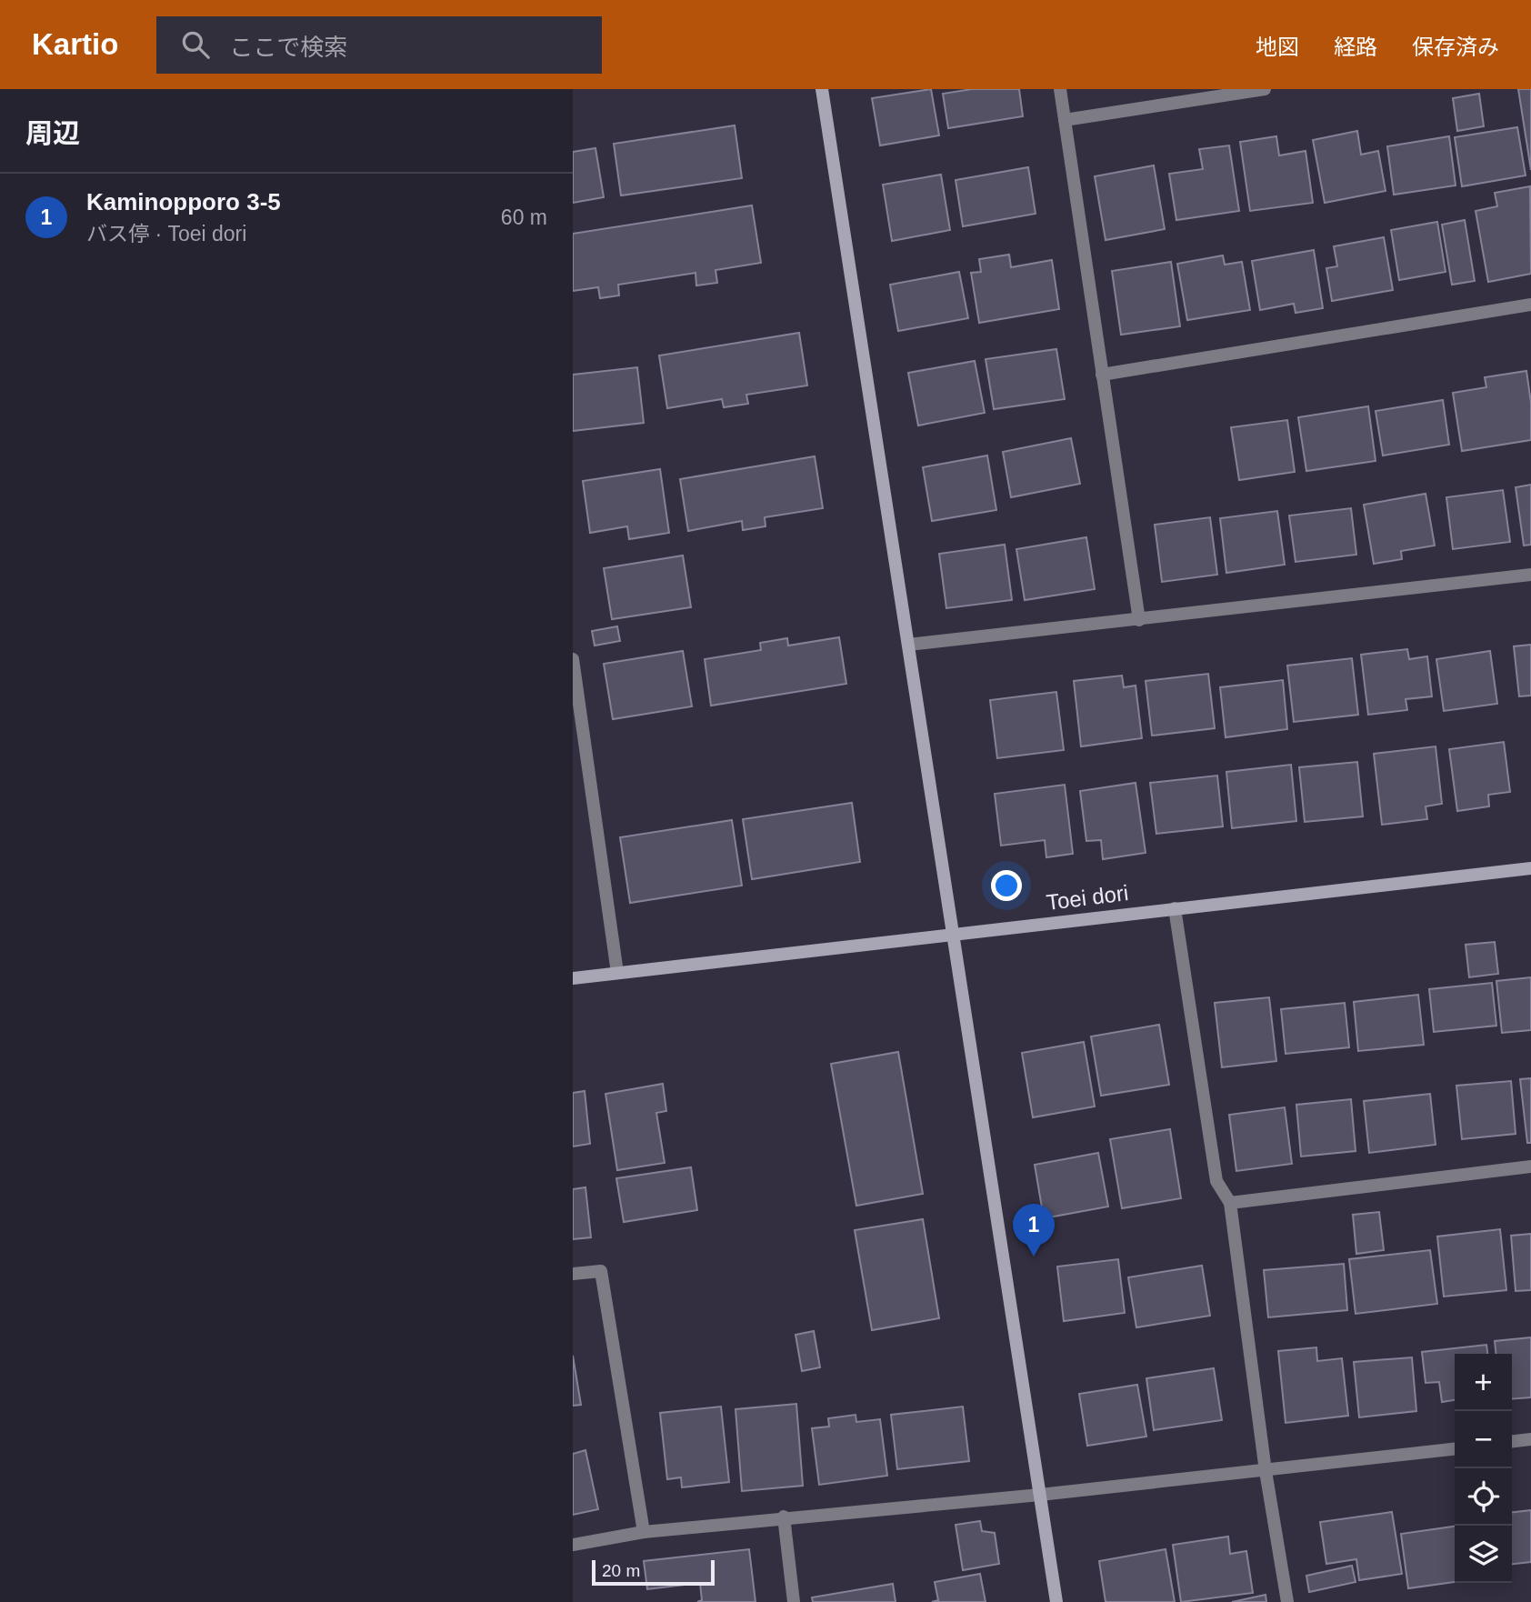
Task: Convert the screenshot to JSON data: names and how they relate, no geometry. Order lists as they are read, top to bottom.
{
  "streets": {
    "street": ["Toei dori"]
  },
  "scale_bar": "20 m",
  "page": {
    "header": "Kartio",
    "search": "ここで検索",
    "nav": ["地図", "経路", "保存済み"],
    "heading": "周辺",
    "list": [
      {
        "mark": "1",
        "name": "Kaminopporo 3-5",
        "note": "バス停 · Toei dori",
        "value": "60 m"
      }
    ],
    "pins": "1",
    "map_buttons": ["+", "−"],
    "scale": "20 m"
  }
}
